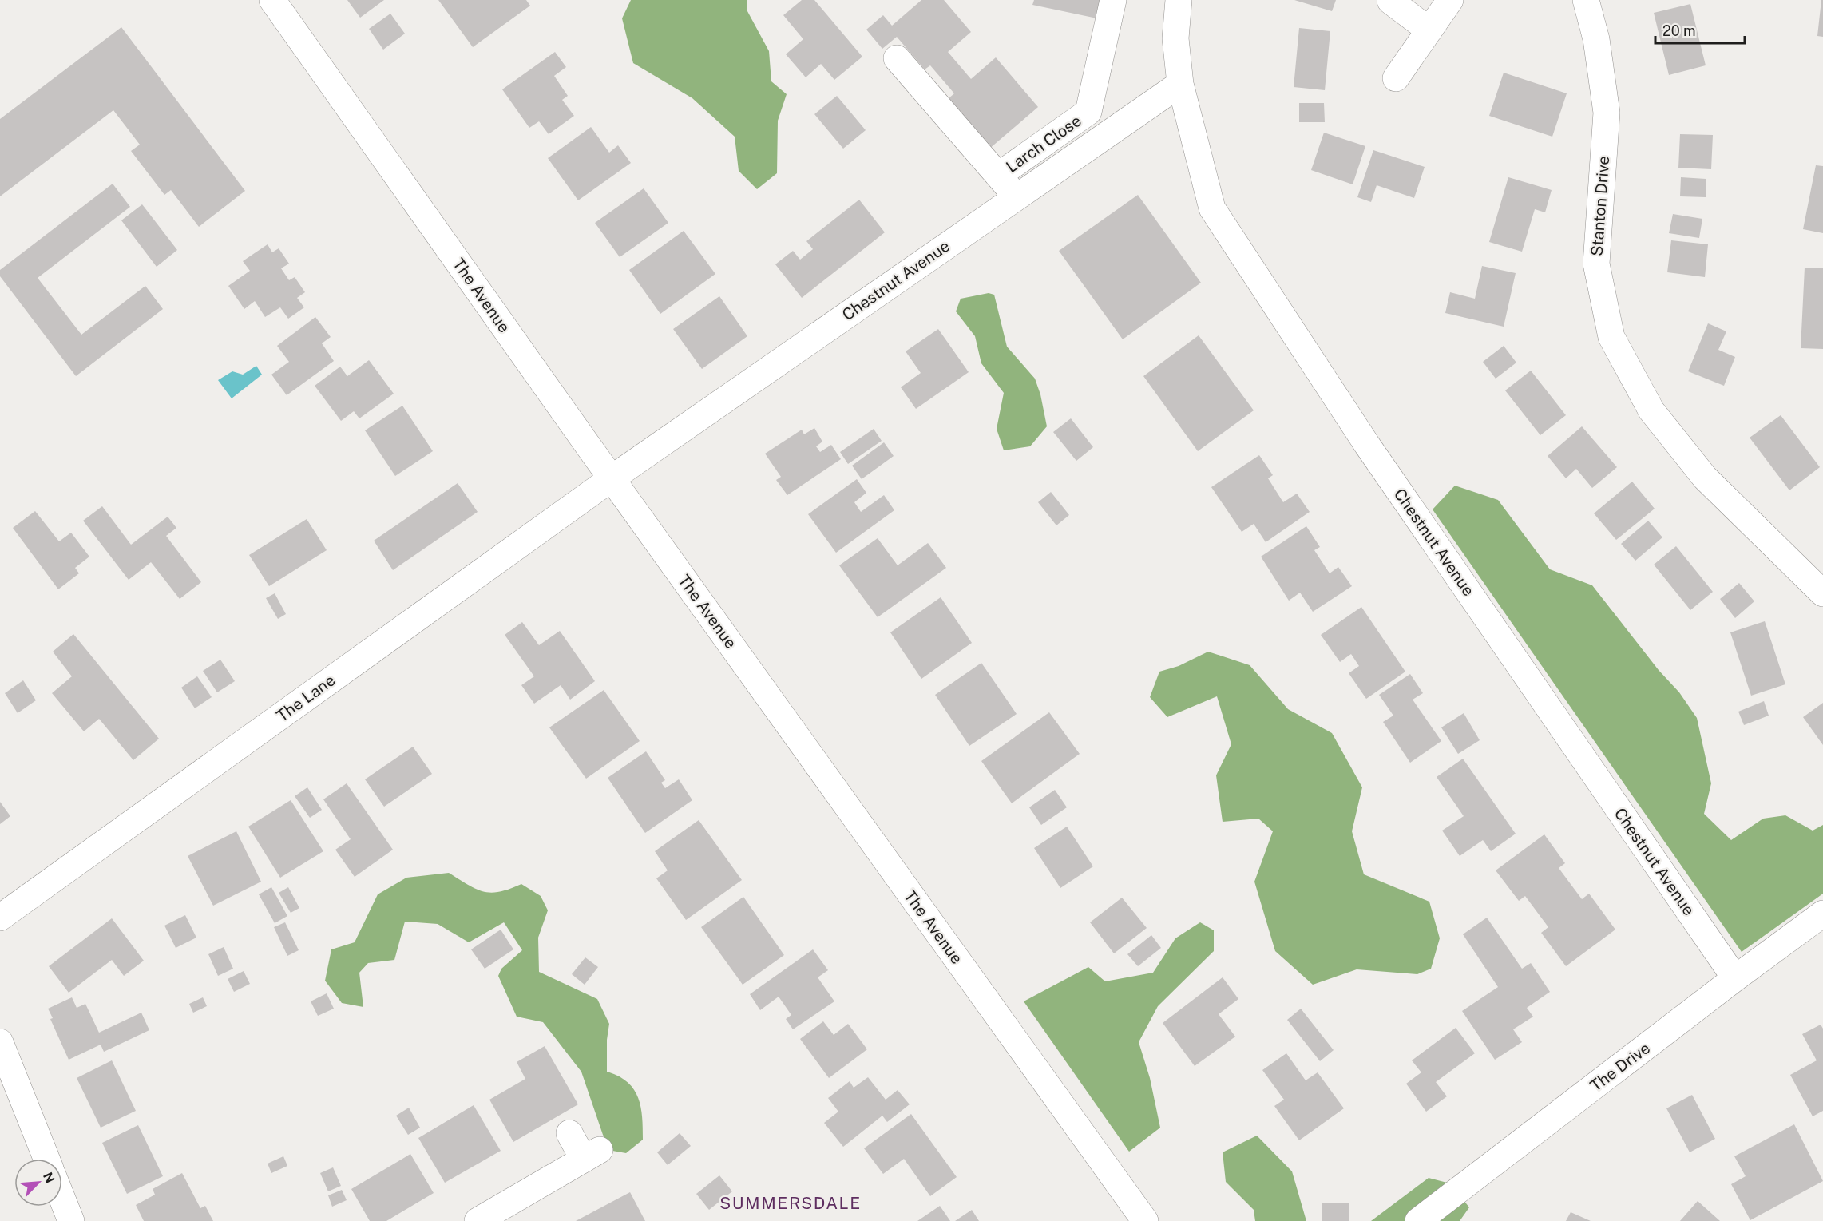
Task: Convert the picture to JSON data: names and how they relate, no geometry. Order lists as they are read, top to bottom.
{
  "streets": {
    "street": [
      "Larch Close",
      "Stanton Drive",
      "Chestnut Avenue",
      "The Avenue",
      "The Lane",
      "The Drive"
    ]
  },
  "crossings": [
    ["Larch Close", "Chestnut Avenue"],
    ["Chestnut Avenue", "The Avenue"],
    ["Chestnut Avenue", "The Lane"],
    ["Chestnut Avenue", "The Drive"],
    ["The Avenue", "The Lane"]
  ],
  "districts": ["SUMMERSDALE"],
  "scale_bar": "20 m",
  "north": "top right"
}
